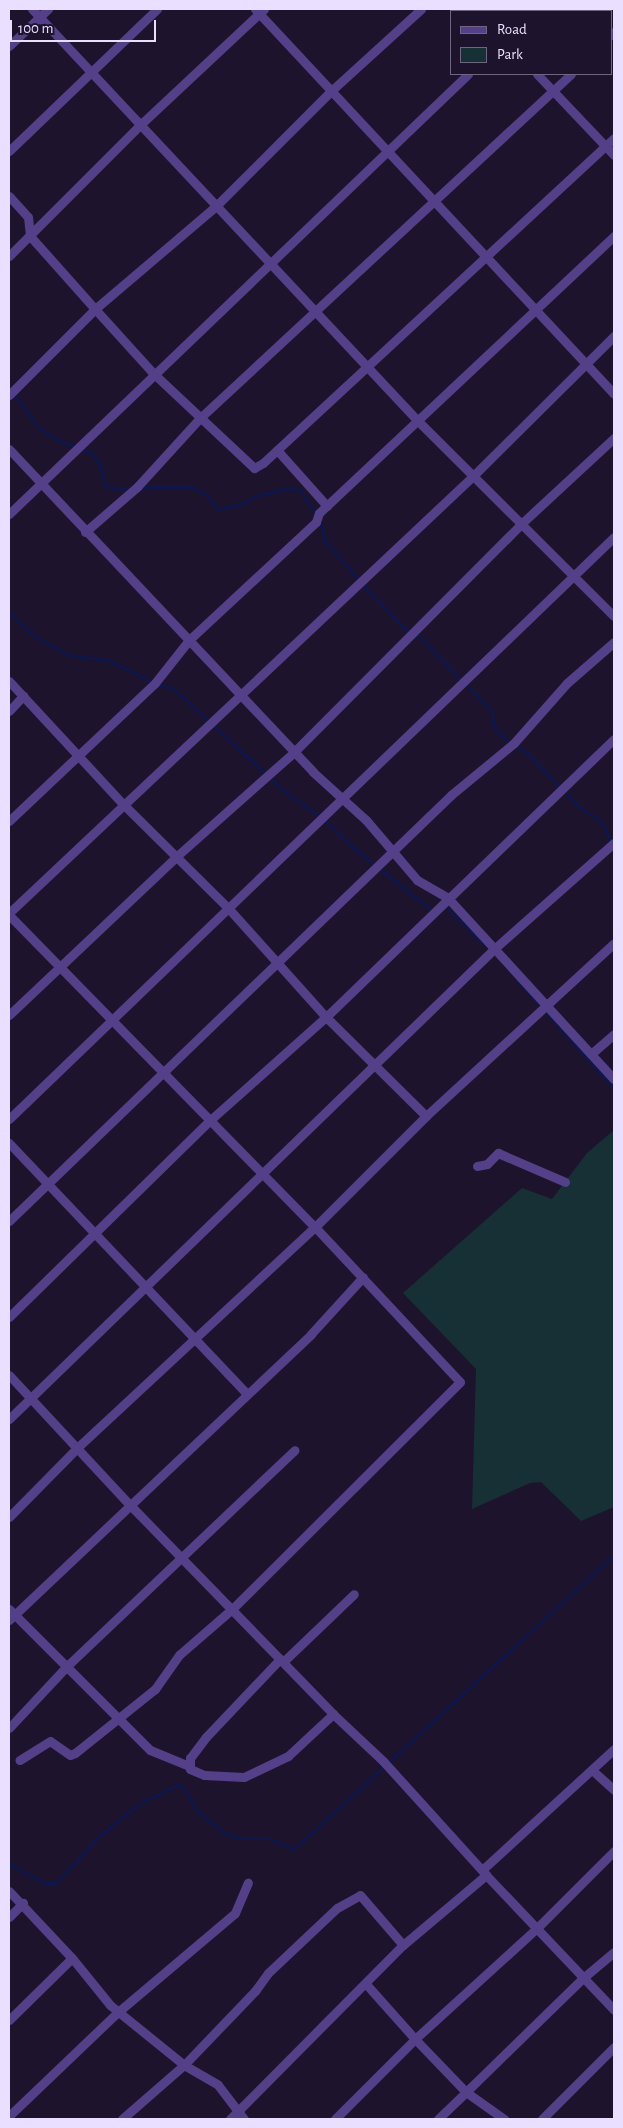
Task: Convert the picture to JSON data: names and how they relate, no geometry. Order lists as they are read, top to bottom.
{
  "legend": ["Road", "Park"],
  "scale_bar": "100 m"
}
